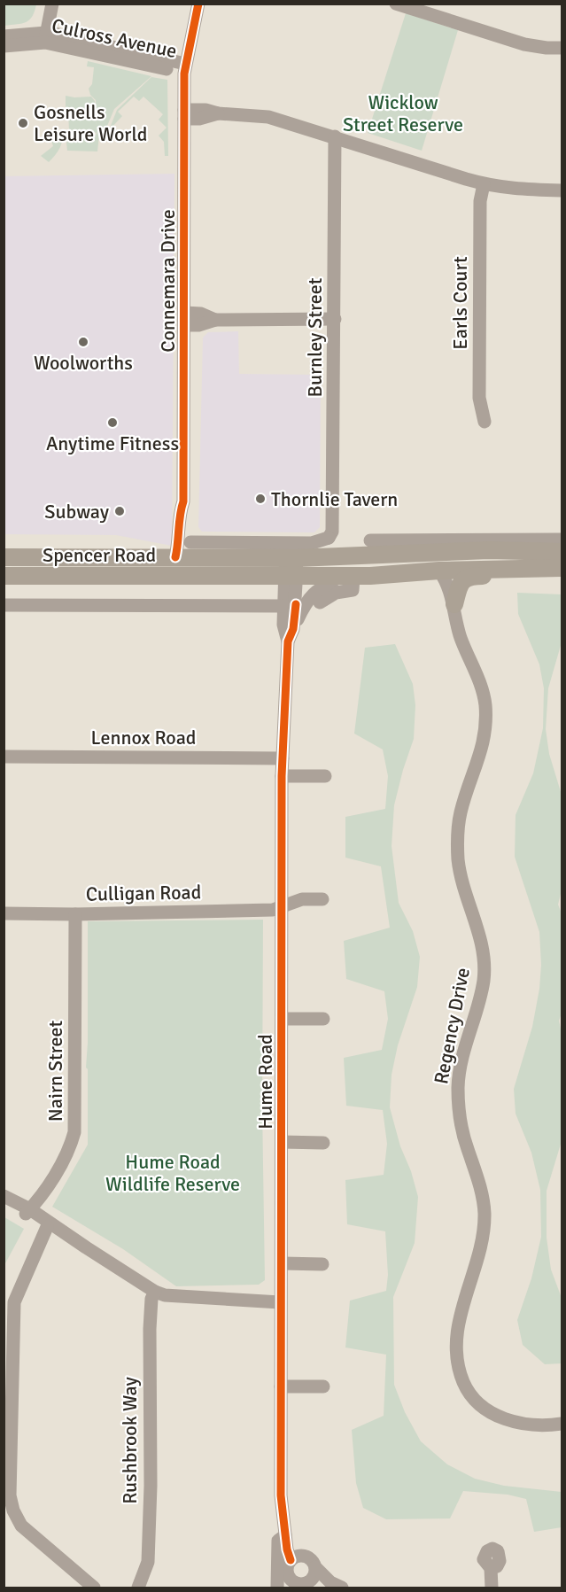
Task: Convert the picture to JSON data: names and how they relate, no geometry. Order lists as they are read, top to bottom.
{
  "streets": {
    "main road": ["Spencer Road"],
    "street": [
      "Culross Avenue",
      "Connemara Drive",
      "Earls Court",
      "Burnley Street",
      "Lennox Road",
      "Culligan Road",
      "Regency Drive",
      "Nairn Street",
      "Hume Road",
      "Rushbrook Way"
    ]
  },
  "crossings": [
    ["Culross Avenue", "Connemara Drive"],
    ["Connemara Drive", "Spencer Road"],
    ["Burnley Street", "Spencer Road"],
    ["Spencer Road", "Regency Drive"],
    ["Spencer Road", "Hume Road"],
    ["Lennox Road", "Hume Road"],
    ["Culligan Road", "Nairn Street"],
    ["Culligan Road", "Hume Road"]
  ],
  "parks": ["Wicklow Street Reserve", "Hume Road Wildlife Reserve"],
  "places": [
    "Gosnells Leisure World",
    "Woolworths",
    "Anytime Fitness",
    "Thornlie Tavern",
    "Subway"
  ]
}
